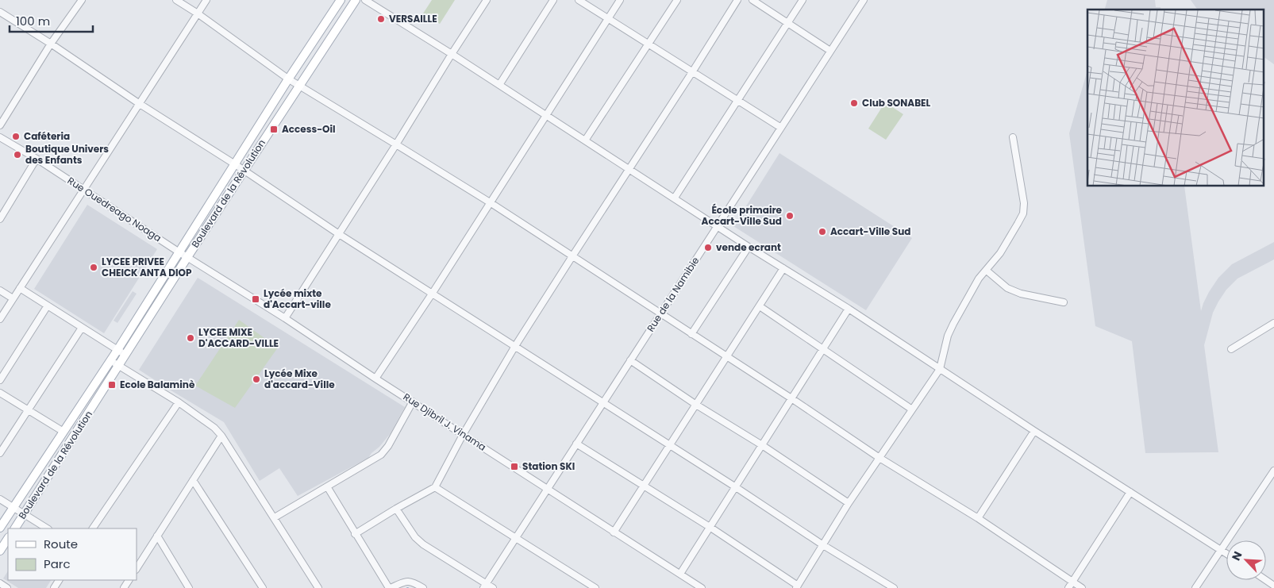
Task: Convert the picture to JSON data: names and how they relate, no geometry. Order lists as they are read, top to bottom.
{
  "streets": {
    "main road": ["Boulevard de la Révolution"],
    "street": ["Rue Ouedreago Noaga", "Rue de la Namibie", "Rue Djibril J. Vinama"]
  },
  "crossings": [
    ["Boulevard de la Révolution", "Rue Ouedreago Noaga"],
    ["Boulevard de la Révolution", "Rue Djibril J. Vinama"],
    ["Rue Ouedreago Noaga", "Rue Djibril J. Vinama"],
    ["Rue de la Namibie", "Rue Djibril J. Vinama"]
  ],
  "places": {
    "other": [
      "VERSAILLE",
      "Club SONABEL",
      "Caféteria",
      "Boutique Univers des Enfants",
      "École primaire Accart-Ville Sud",
      "Accart-Ville Sud",
      "vende ecrant",
      "LYCEE PRIVEE CHEICK ANTA DIOP",
      "LYCEE MIXE D'ACCARD-VILLE",
      "Lycée Mixe d'accard-Ville"
    ],
    "transit": [
      "Access-Oil",
      "Lycée mixte d'Accart-ville",
      "Ecole Balaminè",
      "Station SKI"
    ]
  },
  "legend": ["Route", "Parc"],
  "scale_bar": "100 m",
  "north": "top left"
}
